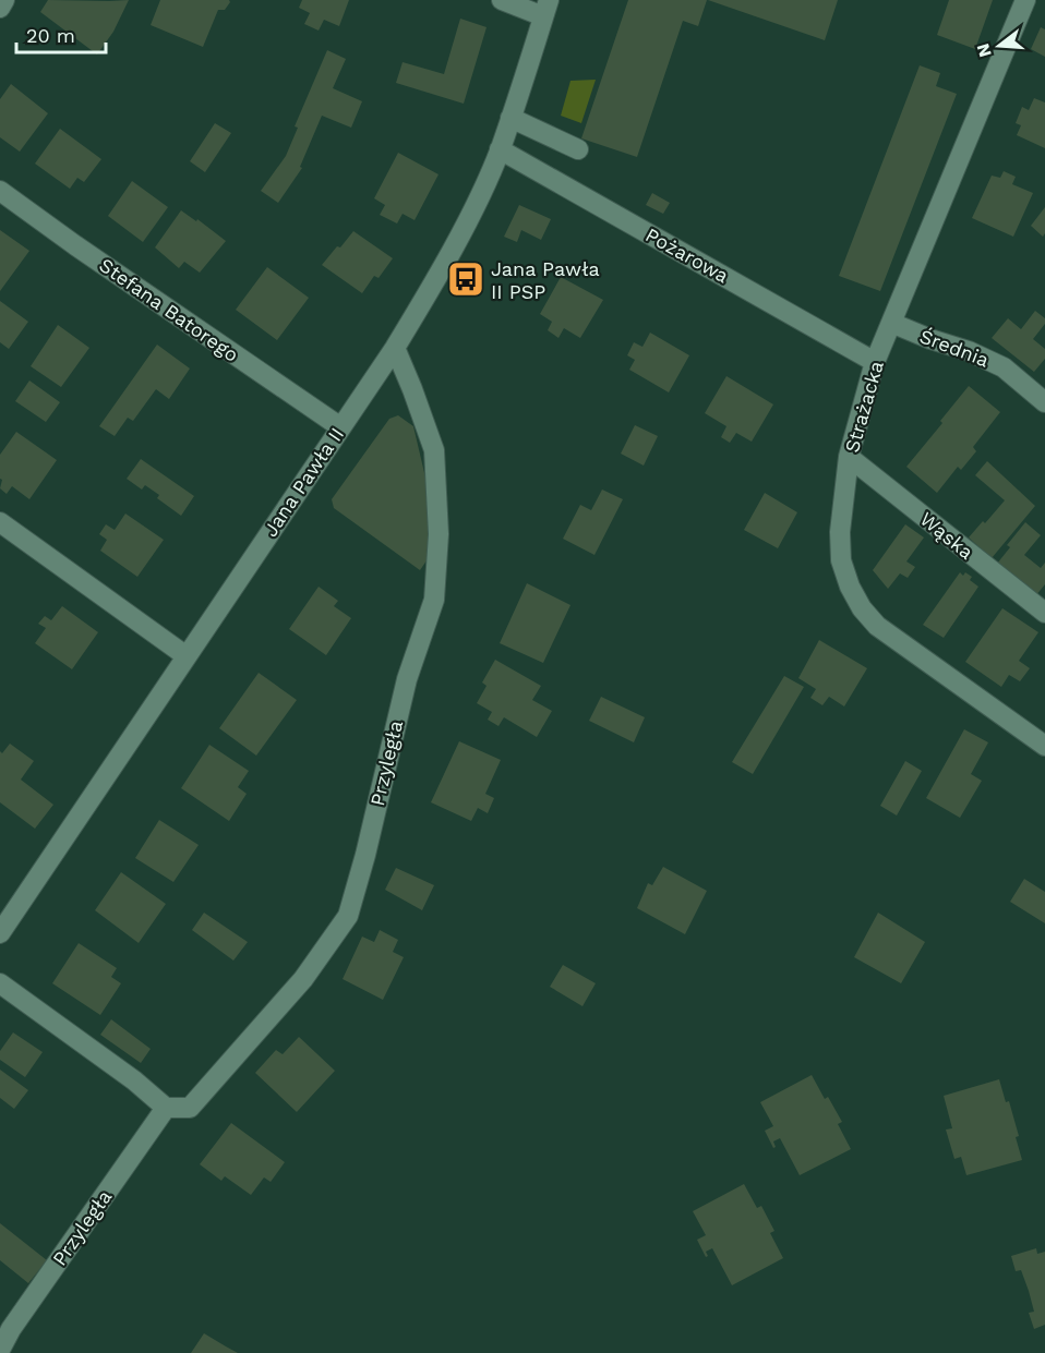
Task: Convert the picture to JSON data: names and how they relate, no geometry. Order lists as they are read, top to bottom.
{
  "streets": {
    "street": [
      "Pożarowa",
      "Stefana Batorego",
      "Średnia",
      "Strażacka",
      "Jana Pawła II",
      "Wąska",
      "Przyległa"
    ]
  },
  "crossings": [
    ["Pożarowa", "Strażacka"],
    ["Pożarowa", "Jana Pawła II"],
    ["Stefana Batorego", "Jana Pawła II"],
    ["Średnia", "Strażacka"],
    ["Strażacka", "Wąska"],
    ["Jana Pawła II", "Przyległa"]
  ],
  "places": {
    "bus stop": ["Jana Pawła II PSP"]
  },
  "scale_bar": "20 m",
  "north": "left"
}
